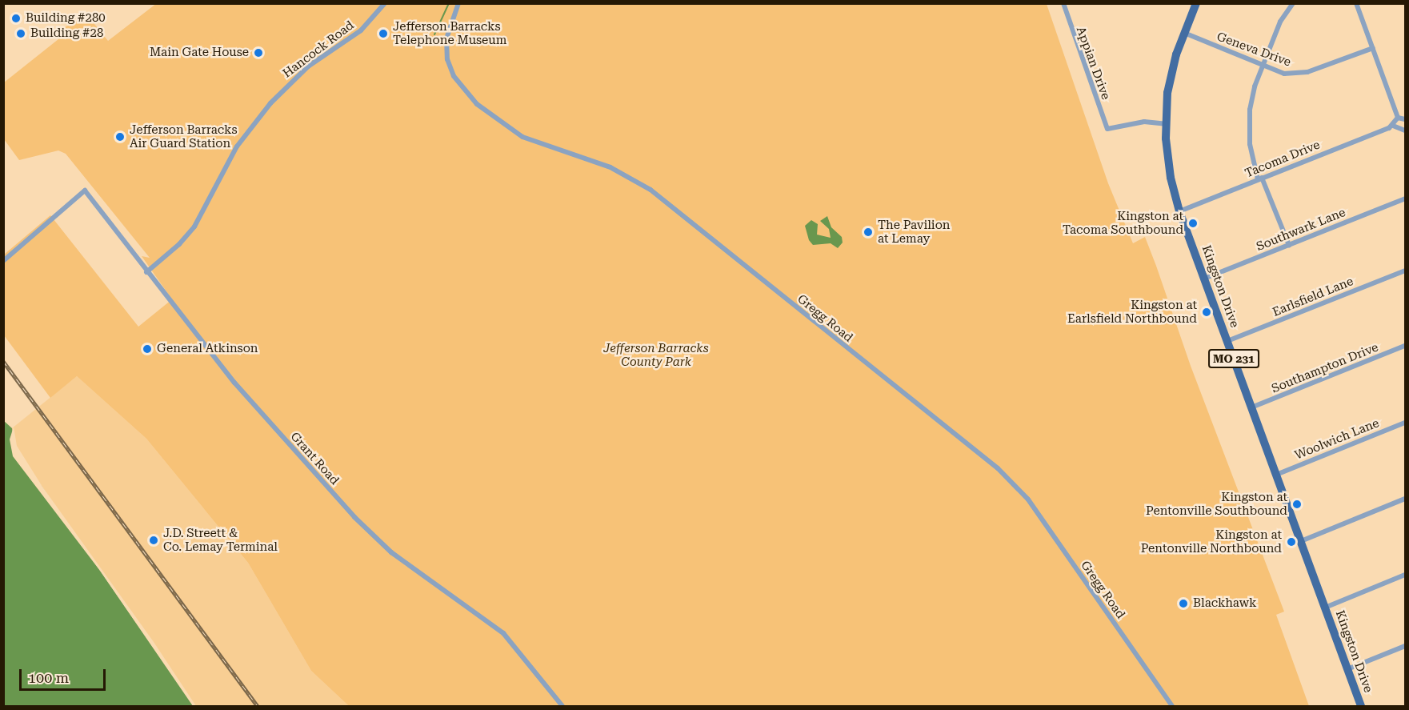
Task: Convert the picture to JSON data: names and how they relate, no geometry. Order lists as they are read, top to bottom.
{
  "streets": {
    "main road": ["Kingston Drive", "MO 231"],
    "street": [
      "Hancock Road",
      "Geneva Drive",
      "Appian Drive",
      "Tacoma Drive",
      "Southwark Lane",
      "Earlsfield Lane",
      "Gregg Road",
      "Southampton Drive",
      "Woolwich Lane",
      "Grant Road"
    ]
  },
  "crossings": [
    ["Hancock Road", "Grant Road"],
    ["Geneva Drive", "Kingston Drive"],
    ["Appian Drive", "Kingston Drive"],
    ["Tacoma Drive", "Kingston Drive"],
    ["Southwark Lane", "Kingston Drive"],
    ["Kingston Drive", "Earlsfield Lane"],
    ["Kingston Drive", "Southampton Drive"],
    ["Kingston Drive", "Woolwich Lane"]
  ],
  "parks": ["Jefferson Barracks County Park"],
  "places": [
    "Building #280",
    "Building #28",
    "Jefferson Barracks Telephone Museum",
    "Main Gate House",
    "Jefferson Barracks Air Guard Station",
    "Kingston at Tacoma Southbound",
    "The Pavilion at Lemay",
    "Kingston at Earlsfield Northbound",
    "General Atkinson",
    "Kingston at Pentonville Southbound",
    "J.D. Streett & Co. Lemay Terminal",
    "Kingston at Pentonville Northbound",
    "Blackhawk"
  ],
  "scale_bar": "100 m"
}
